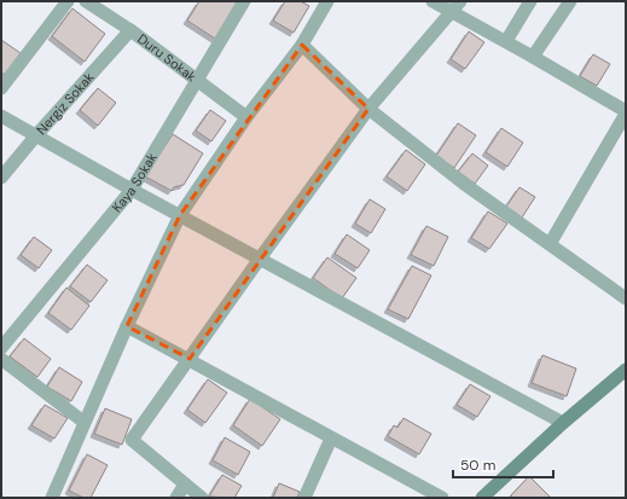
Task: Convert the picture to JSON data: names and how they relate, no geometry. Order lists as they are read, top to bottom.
{
  "streets": {
    "street": ["Duru Sokak", "Nergiz Sokak", "Kaya Sokak"]
  },
  "crossings": [
    ["Duru Sokak", "Nergiz Sokak"],
    ["Duru Sokak", "Kaya Sokak"]
  ],
  "scale_bar": "50 m"
}
